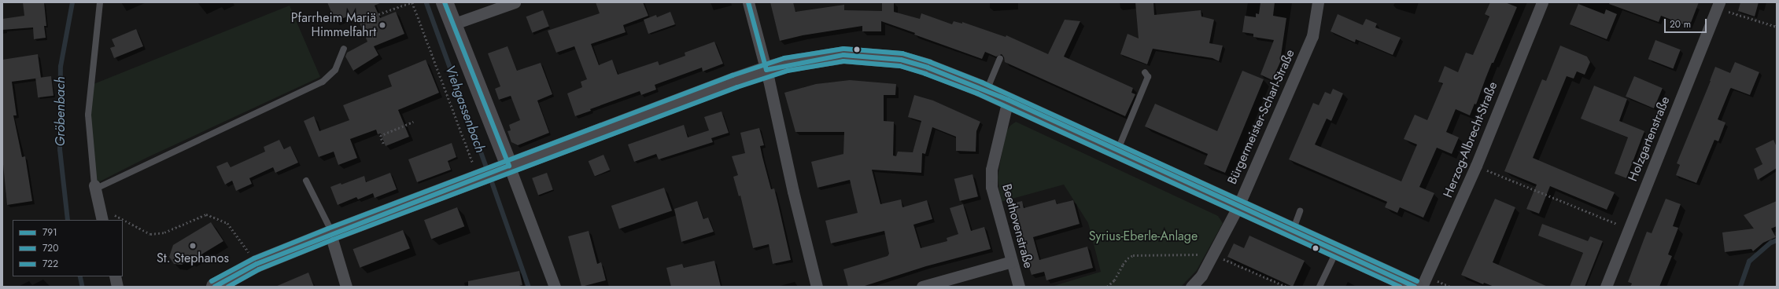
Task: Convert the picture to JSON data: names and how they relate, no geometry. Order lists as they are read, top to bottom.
{
  "streets": {
    "street": [
      "Bürgermeister-Scharl-Straße",
      "Holzgartenstraße",
      "Herzog-Albrecht-Straße",
      "Beethovenstraße"
    ]
  },
  "water": ["Viehgassenbach", "Gröbenbach"],
  "parks": ["Syrius-Eberle-Anlage"],
  "places": ["Pfarrheim Mariä Himmelfahrt", "St. Stephanos"],
  "lines": ["transit line 791", "transit line 722", "transit line 720"],
  "legend": ["791", "720", "722"],
  "scale_bar": "20 m"
}
